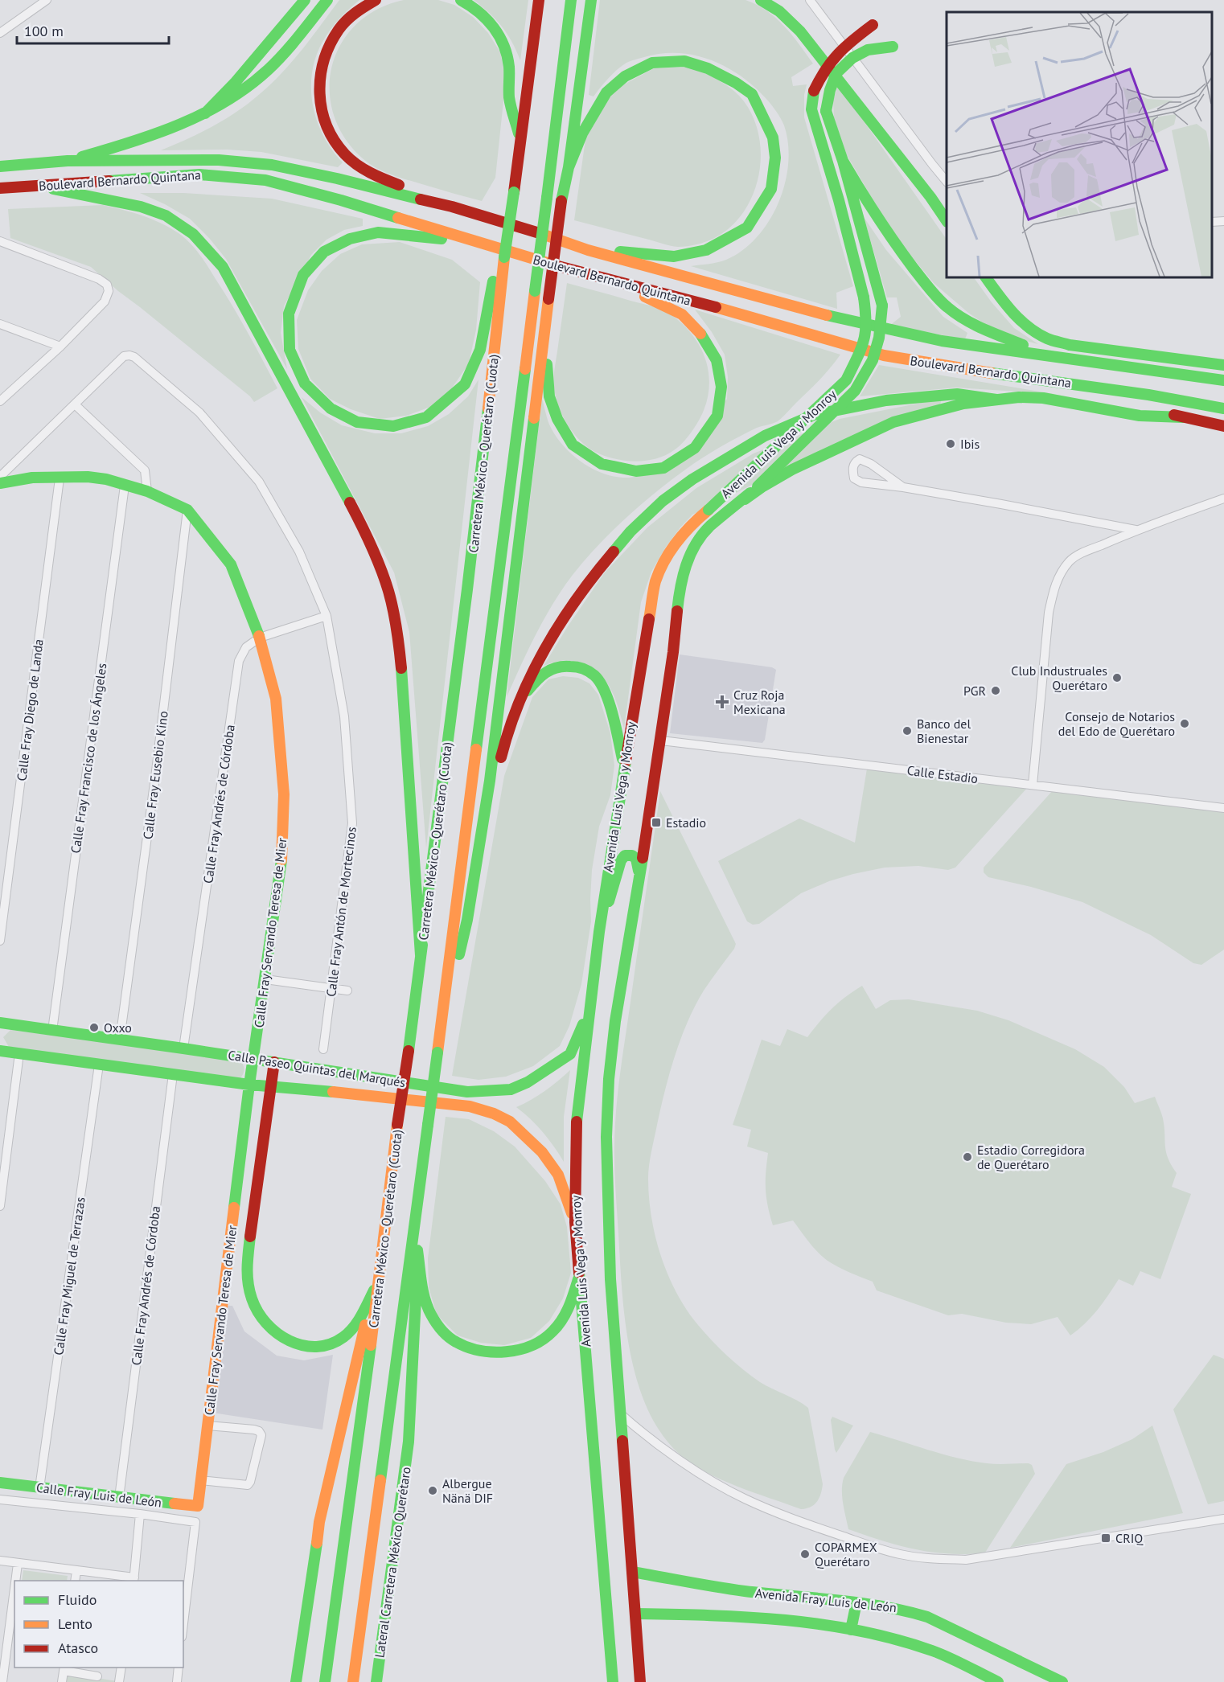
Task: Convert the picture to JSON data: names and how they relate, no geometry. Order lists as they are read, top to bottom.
{
  "streets": {
    "main road": [
      "Boulevard Bernardo Quintana",
      "Avenida Luis Vega y Monroy",
      "Carretera México - Querétaro (Cuota)",
      "Calle Fray Servando Teresa de Mier",
      "Calle Paseo Quintas del Marqués",
      "Calle Fray Luis de León",
      "Lateral Carretera México Querétaro",
      "Avenida Fray Luis de León"
    ],
    "street": [
      "Calle Fray Diego de Landa",
      "Calle Fray Francisco de los Ángeles",
      "Calle Estadio",
      "Calle Fray Eusebio Kino",
      "Calle Fray Andrés de Córdoba",
      "Calle Fray Antón de Mortecinos",
      "Calle Fray Miguel de Terrazas"
    ]
  },
  "crossings": [
    ["Avenida Luis Vega y Monroy", "Calle Estadio"],
    ["Avenida Luis Vega y Monroy", "Calle Paseo Quintas del Marqués"],
    ["Avenida Luis Vega y Monroy", "Avenida Fray Luis de León"],
    ["Calle Fray Diego de Landa", "Calle Fray Servando Teresa de Mier"],
    ["Calle Fray Francisco de los Ángeles", "Calle Fray Servando Teresa de Mier"],
    ["Calle Fray Francisco de los Ángeles", "Calle Paseo Quintas del Marqués"],
    ["Calle Fray Eusebio Kino", "Calle Fray Servando Teresa de Mier"],
    ["Calle Fray Eusebio Kino", "Calle Paseo Quintas del Marqués"],
    ["Calle Fray Andrés de Córdoba", "Calle Fray Antón de Mortecinos"],
    ["Calle Fray Andrés de Córdoba", "Calle Fray Servando Teresa de Mier"],
    ["Calle Fray Andrés de Córdoba", "Calle Paseo Quintas del Marqués"],
    ["Calle Fray Andrés de Córdoba", "Calle Fray Luis de León"],
    ["Calle Fray Servando Teresa de Mier", "Calle Paseo Quintas del Marqués"],
    ["Calle Fray Servando Teresa de Mier", "Calle Fray Luis de León"],
    ["Calle Paseo Quintas del Marqués", "Calle Fray Miguel de Terrazas"],
    ["Calle Fray Miguel de Terrazas", "Calle Fray Luis de León"]
  ],
  "places": {
    "other": [
      "Ibis",
      "Club Industruales Querétaro",
      "PGR",
      "Consejo de Notarios del Edo de Querétaro",
      "Banco del Bienestar",
      "Oxxo",
      "Estadio Corregidora de Querétaro",
      "Albergue Nänä DIF",
      "COPARMEX Querétaro"
    ],
    "health": ["Cruz Roja Mexicana"],
    "transit": ["Estadio", "CRIQ"]
  },
  "legend": ["Fluido", "Lento", "Atasco"],
  "scale_bar": "100 m"
}
